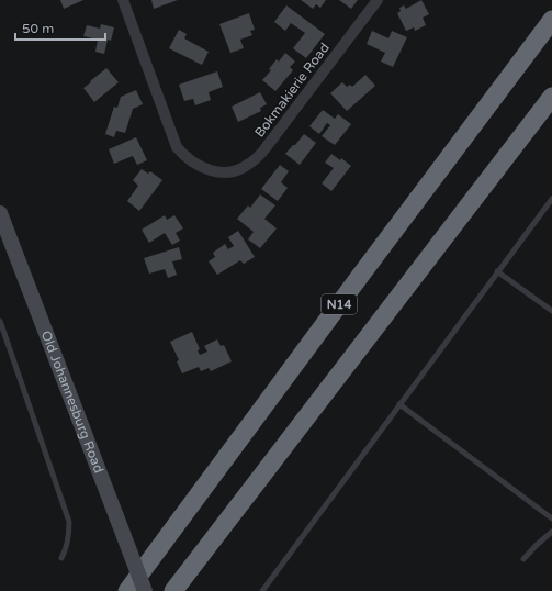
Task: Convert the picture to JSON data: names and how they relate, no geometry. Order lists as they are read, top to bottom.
{
  "streets": {
    "highway": ["N14"],
    "main road": ["Old Johannesburg Road"],
    "street": ["Bokmakierie Road"]
  },
  "scale_bar": "50 m"
}
